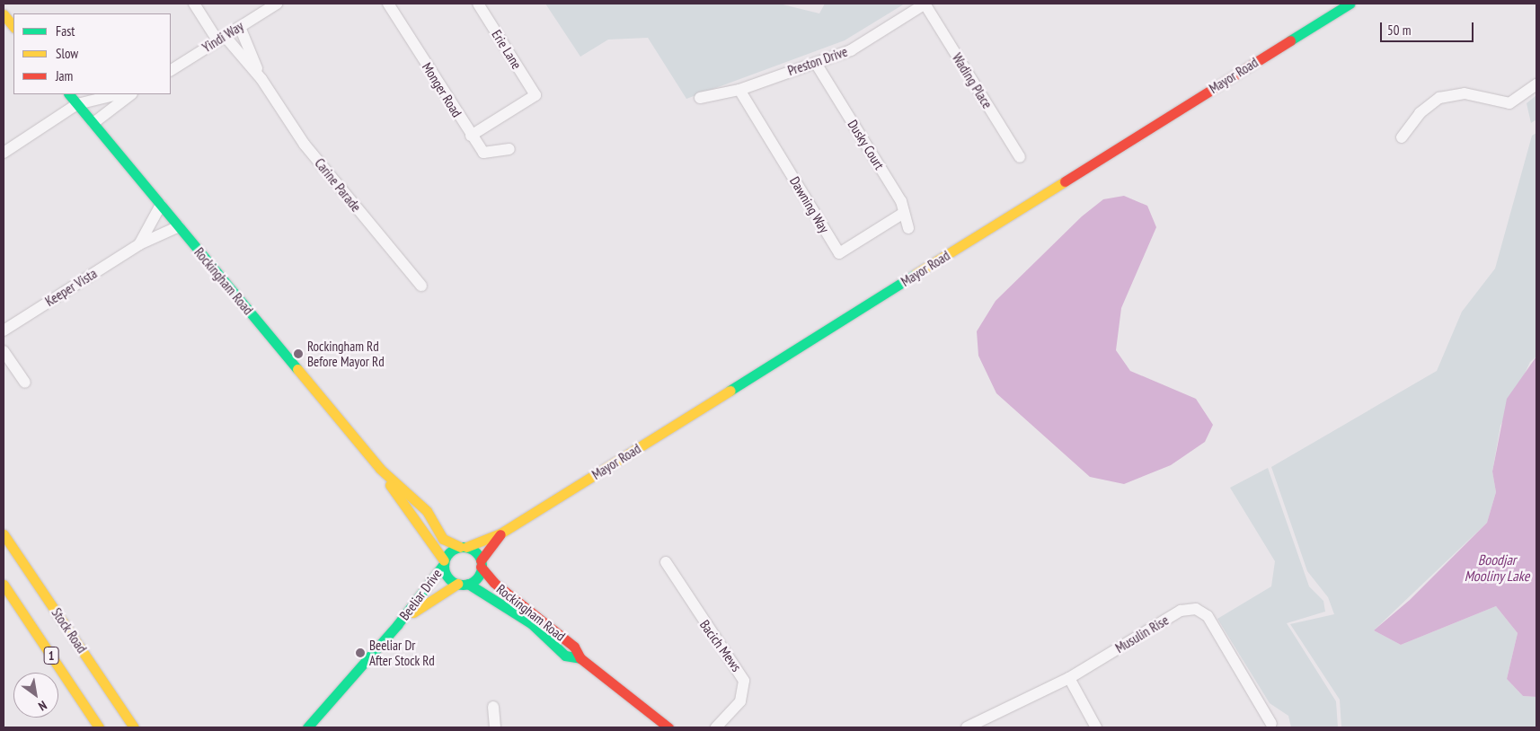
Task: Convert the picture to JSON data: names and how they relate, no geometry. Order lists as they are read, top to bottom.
{
  "streets": {
    "main road": [
      "Mayor Road",
      "Rockingham Road",
      "Beeliar Drive",
      "Stock Road",
      "1"
    ],
    "street": [
      "Yindi Way",
      "Erie Lane",
      "Preston Drive",
      "Wading Place",
      "Monger Road",
      "Dusky Court",
      "Carine Parade",
      "Dawning Way",
      "Keeper Vista",
      "Musulin Rise",
      "Bacich Mews"
    ]
  },
  "crossings": [
    ["Yindi Way", "Carine Parade"],
    ["Erie Lane", "Monger Road"],
    ["Preston Drive", "Wading Place"],
    ["Preston Drive", "Dusky Court"],
    ["Preston Drive", "Dawning Way"],
    ["Mayor Road", "Rockingham Road"],
    ["Mayor Road", "Beeliar Drive"],
    ["Dusky Court", "Dawning Way"],
    ["Rockingham Road", "Keeper Vista"],
    ["Rockingham Road", "Beeliar Drive"]
  ],
  "water": ["Boodjar Mooliny Lake"],
  "places": ["Rockingham Rd Before Mayor Rd", "Beeliar Dr After Stock Rd"],
  "legend": ["Fast", "Slow", "Jam"],
  "scale_bar": "50 m",
  "north": "bottom right"
}
